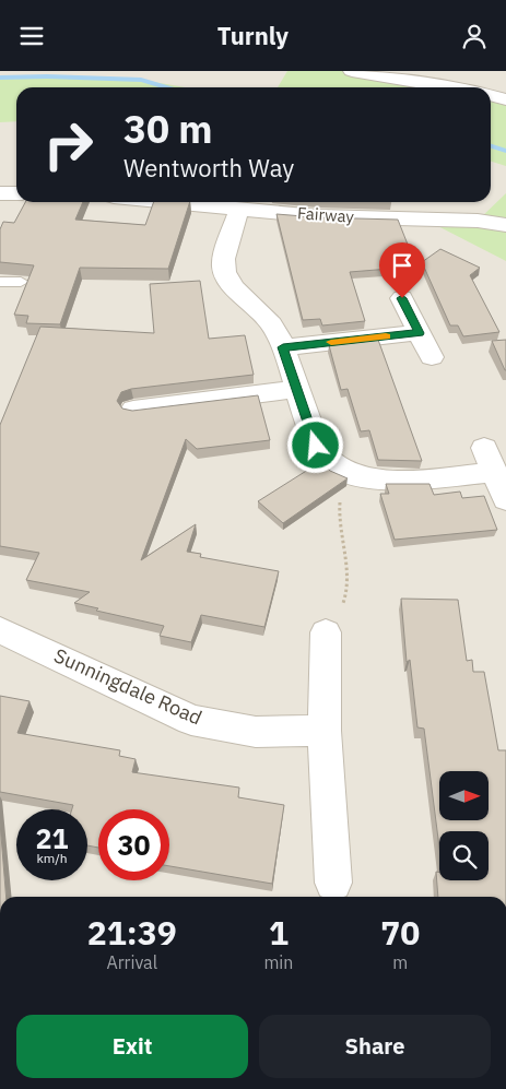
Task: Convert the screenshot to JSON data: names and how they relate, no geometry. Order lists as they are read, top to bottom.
{
  "streets": {
    "street": ["Fairway", "Sunningdale Road"]
  },
  "north": "right",
  "page": {
    "header": "Turnly",
    "turn": ["30 m", "Wentworth Way"],
    "speed": "21 km/h",
    "limit": "30",
    "eta": [
      "21:39",
      "Arrival",
      "1",
      "min",
      "70",
      "m"
    ],
    "buttons": ["Exit", "Share"]
  }
}
